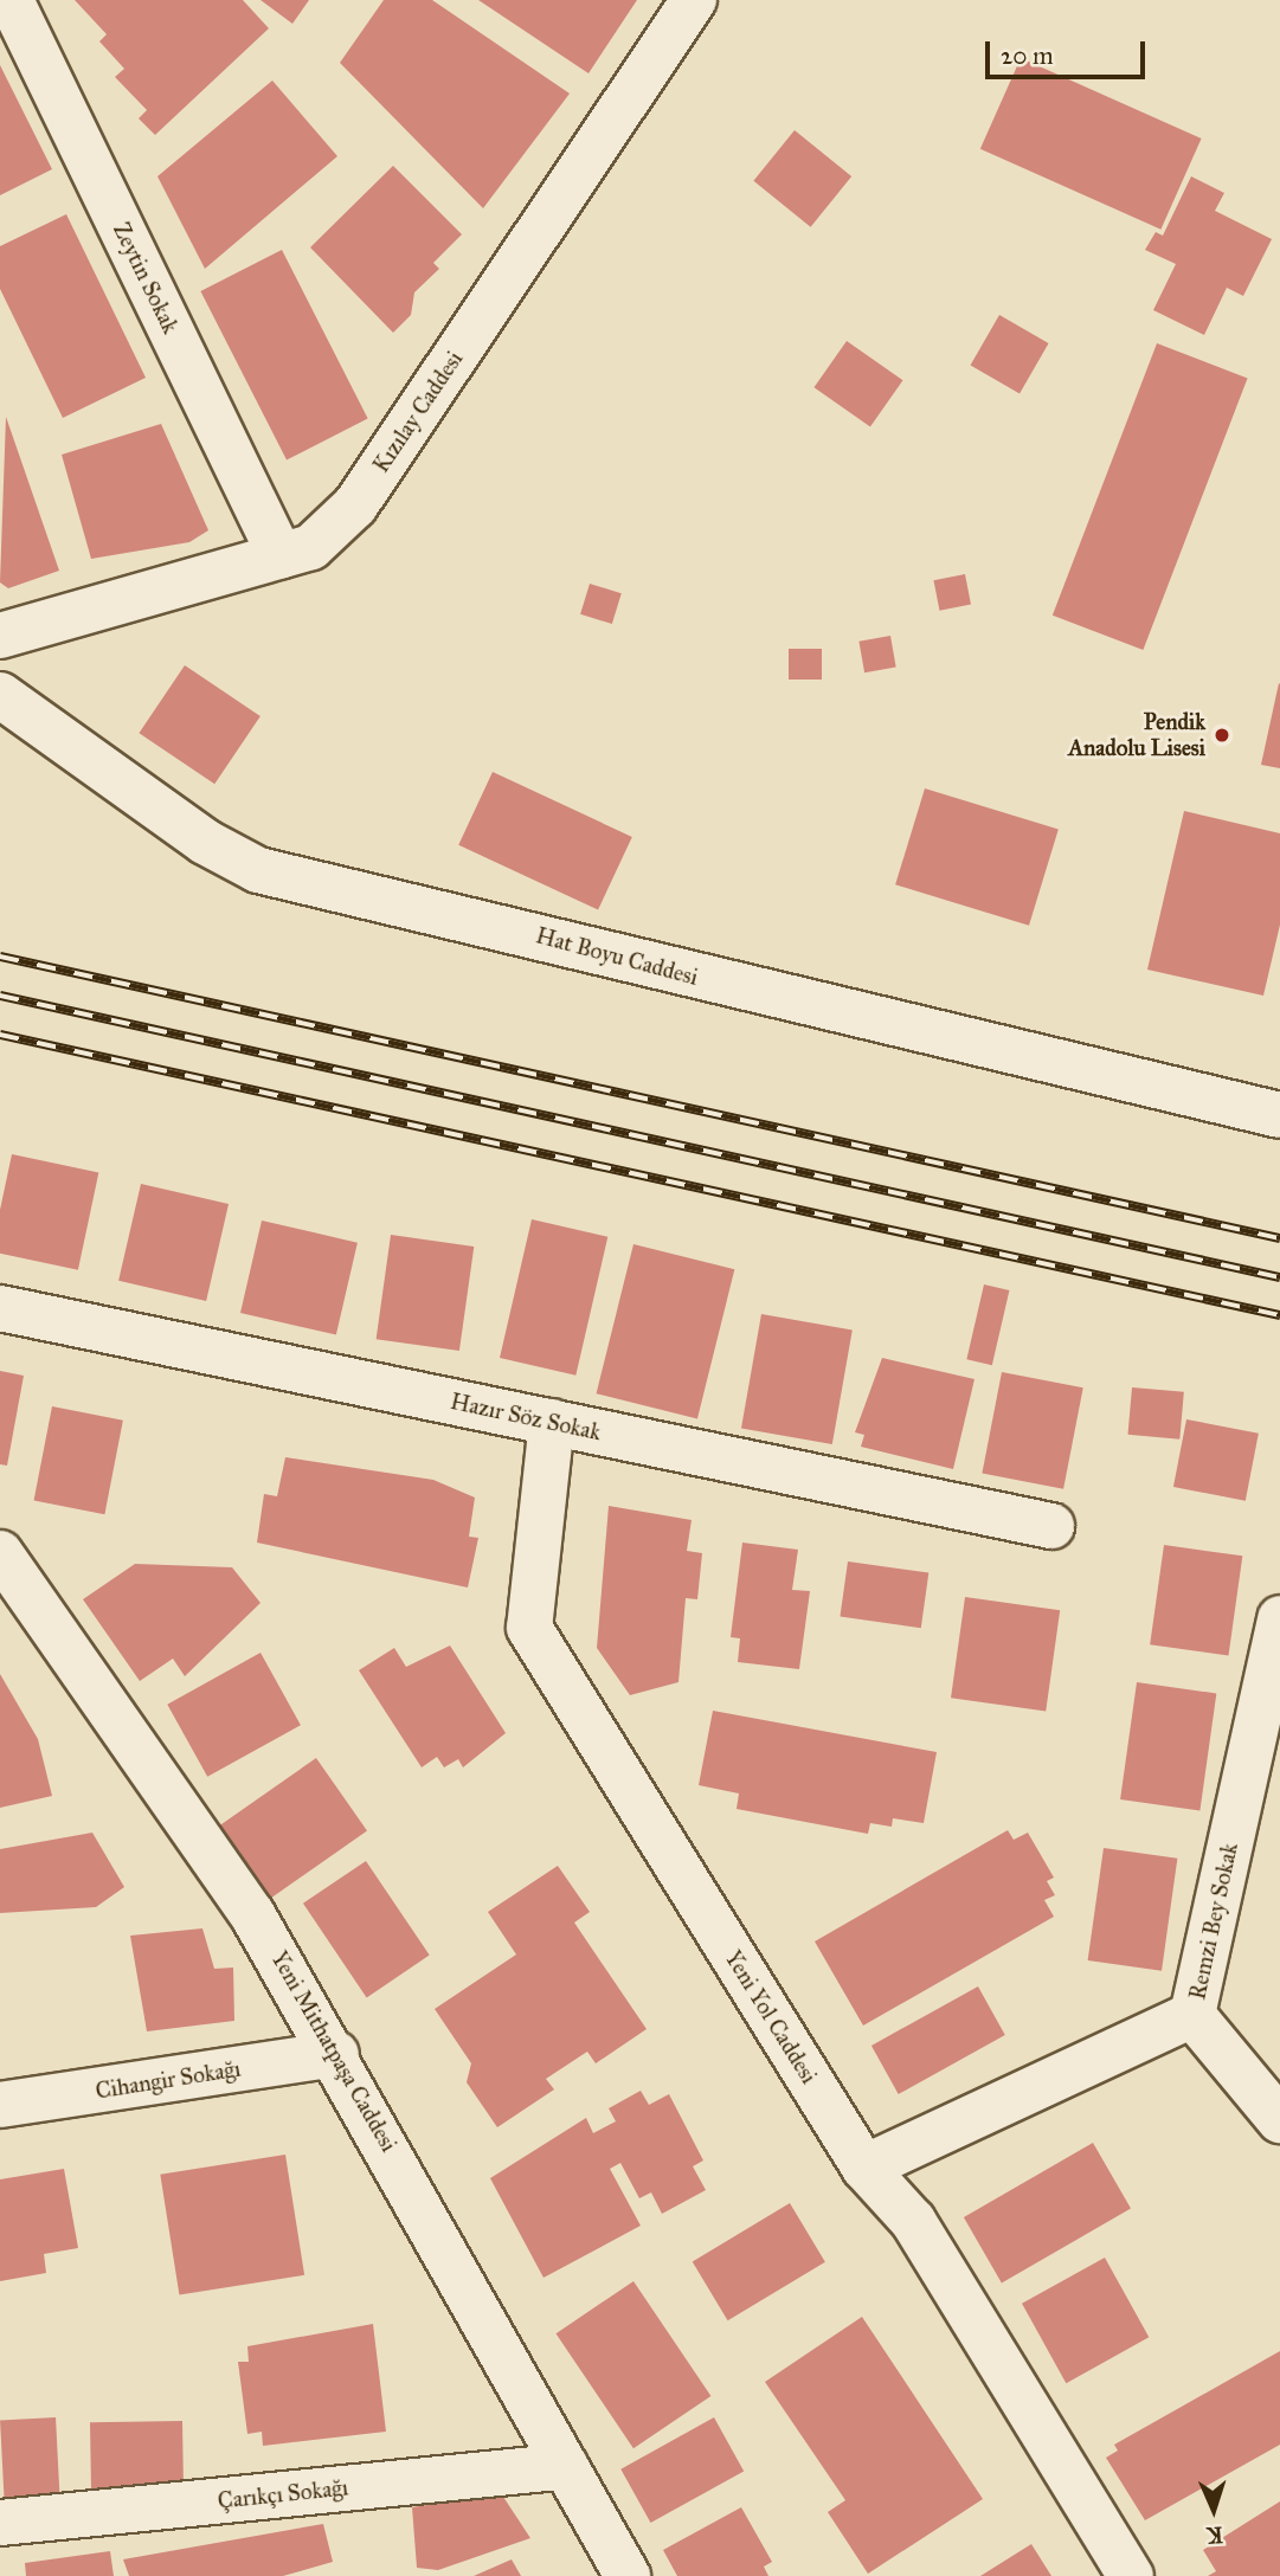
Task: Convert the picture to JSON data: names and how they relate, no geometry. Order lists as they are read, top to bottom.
{
  "streets": {
    "street": [
      "Zeytin Sokak",
      "Kızılay Caddesi",
      "Hat Boyu Caddesi",
      "Hazır Söz Sokak",
      "Remzi Bey Sokak",
      "Yeni Yol Caddesi",
      "Yeni Mithatpaşa Caddesi",
      "Cihangir Sokağı",
      "Çarıkçı Sokağı"
    ]
  },
  "crossings": [
    ["Zeytin Sokak", "Kızılay Caddesi"],
    ["Hazır Söz Sokak", "Yeni Yol Caddesi"],
    ["Remzi Bey Sokak", "Yeni Yol Caddesi"],
    ["Yeni Mithatpaşa Caddesi", "Cihangir Sokağı"],
    ["Yeni Mithatpaşa Caddesi", "Çarıkçı Sokağı"]
  ],
  "places": ["Pendik Anadolu Lisesi"],
  "scale_bar": "20 m",
  "north": "bottom"
}
